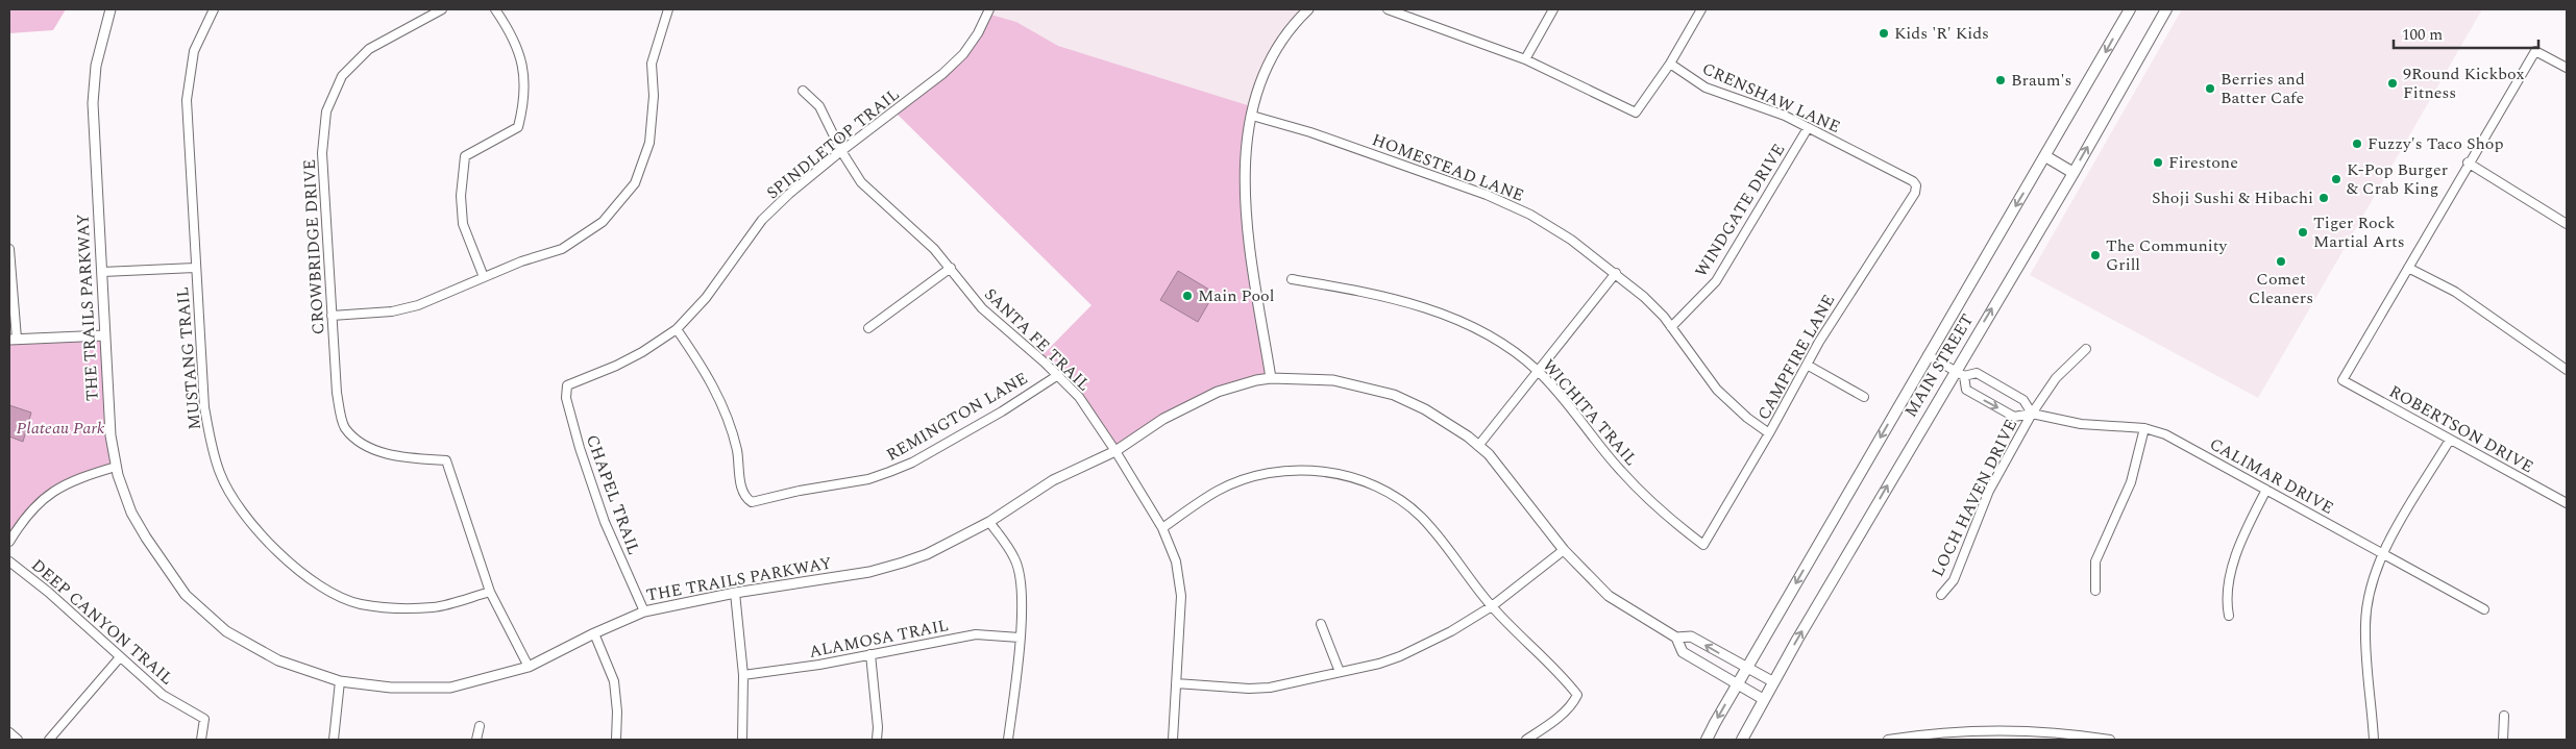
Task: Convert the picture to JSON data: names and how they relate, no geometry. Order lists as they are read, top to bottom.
{
  "streets": {
    "main road": ["MAIN STREET"],
    "street": [
      "CRENSHAW LANE",
      "SPINDLETOP TRAIL",
      "HOMESTEAD LANE",
      "WINDGATE DRIVE",
      "CROWBRIDGE DRIVE",
      "THE TRAILS PARKWAY",
      "SANTA FE TRAIL",
      "CAMPFIRE LANE",
      "MUSTANG TRAIL",
      "WICHITA TRAIL",
      "REMINGTON LANE",
      "ROBERTSON DRIVE",
      "CALIMAR DRIVE",
      "CHAPEL TRAIL",
      "LOCH HAVEN DRIVE",
      "DEEP CANYON TRAIL",
      "ALAMOSA TRAIL"
    ]
  },
  "crossings": [
    ["CRENSHAW LANE", "WINDGATE DRIVE"],
    ["CRENSHAW LANE", "CAMPFIRE LANE"],
    ["SPINDLETOP TRAIL", "SANTA FE TRAIL"],
    ["SPINDLETOP TRAIL", "REMINGTON LANE"],
    ["SPINDLETOP TRAIL", "CHAPEL TRAIL"],
    ["HOMESTEAD LANE", "WINDGATE DRIVE"],
    ["HOMESTEAD LANE", "CAMPFIRE LANE"],
    ["CROWBRIDGE DRIVE", "MUSTANG TRAIL"],
    ["THE TRAILS PARKWAY", "SANTA FE TRAIL"],
    ["THE TRAILS PARKWAY", "MAIN STREET"],
    ["THE TRAILS PARKWAY", "CHAPEL TRAIL"],
    ["SANTA FE TRAIL", "REMINGTON LANE"],
    ["CAMPFIRE LANE", "WICHITA TRAIL"],
    ["MAIN STREET", "CALIMAR DRIVE"],
    ["CALIMAR DRIVE", "LOCH HAVEN DRIVE"]
  ],
  "parks": ["Plateau Park"],
  "places": [
    "Kids 'R' Kids",
    "Braum's",
    "9Round Kickbox Fitness",
    "Berries and Batter Cafe",
    "Fuzzy's Taco Shop",
    "Firestone",
    "K-Pop Burger & Crab King",
    "Shoji Sushi & Hibachi",
    "Tiger Rock Martial Arts",
    "The Community Grill",
    "Comet Cleaners",
    "Main Pool"
  ],
  "scale_bar": "100 m"
}
